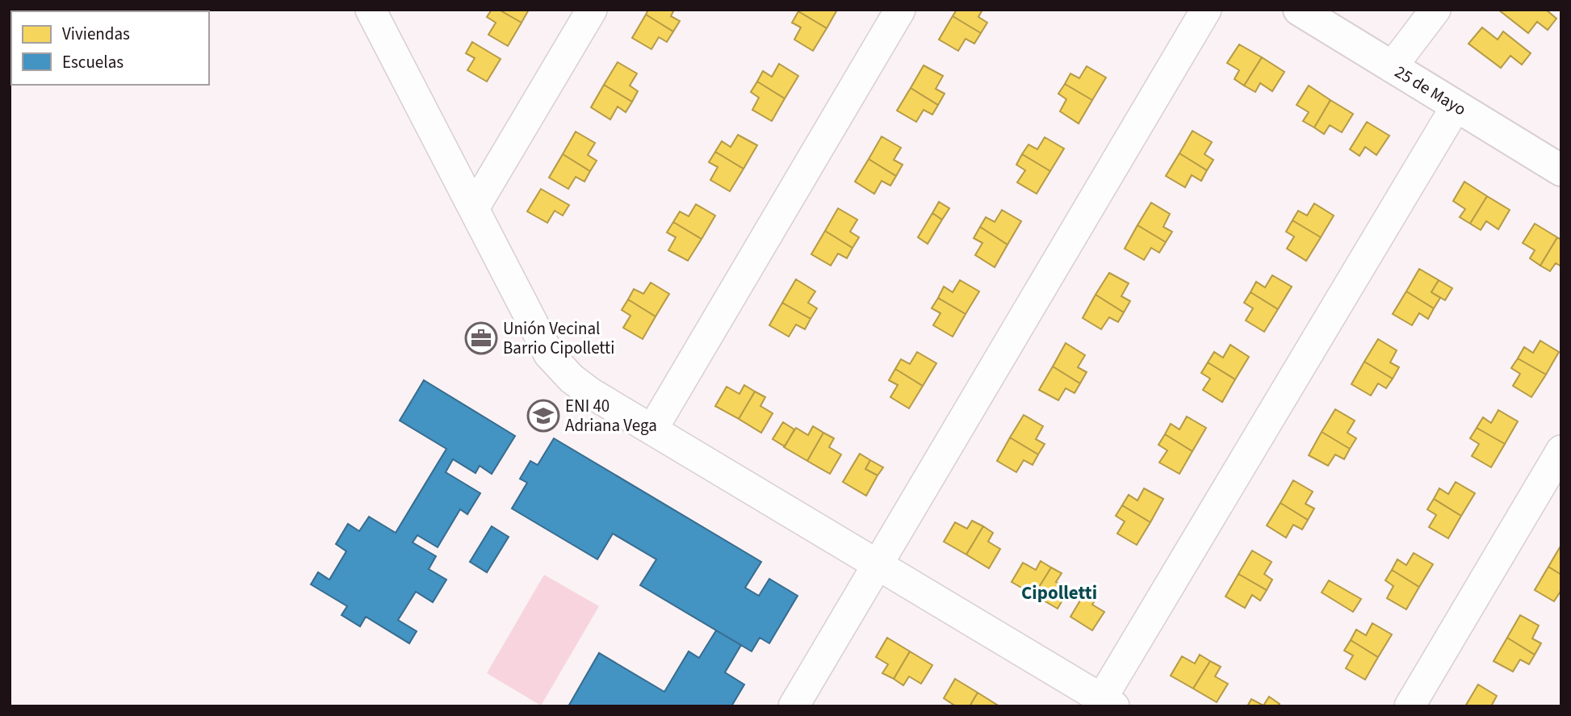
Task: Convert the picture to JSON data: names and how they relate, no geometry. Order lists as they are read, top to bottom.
{
  "streets": {
    "street": ["25 de Mayo"]
  },
  "districts": ["Cipolletti"],
  "places": {
    "office": ["Unión Vecinal Barrio Cipolletti"],
    "school or university": ["ENI 40 Adriana Vega"]
  },
  "legend": ["Viviendas", "Escuelas"]
}
